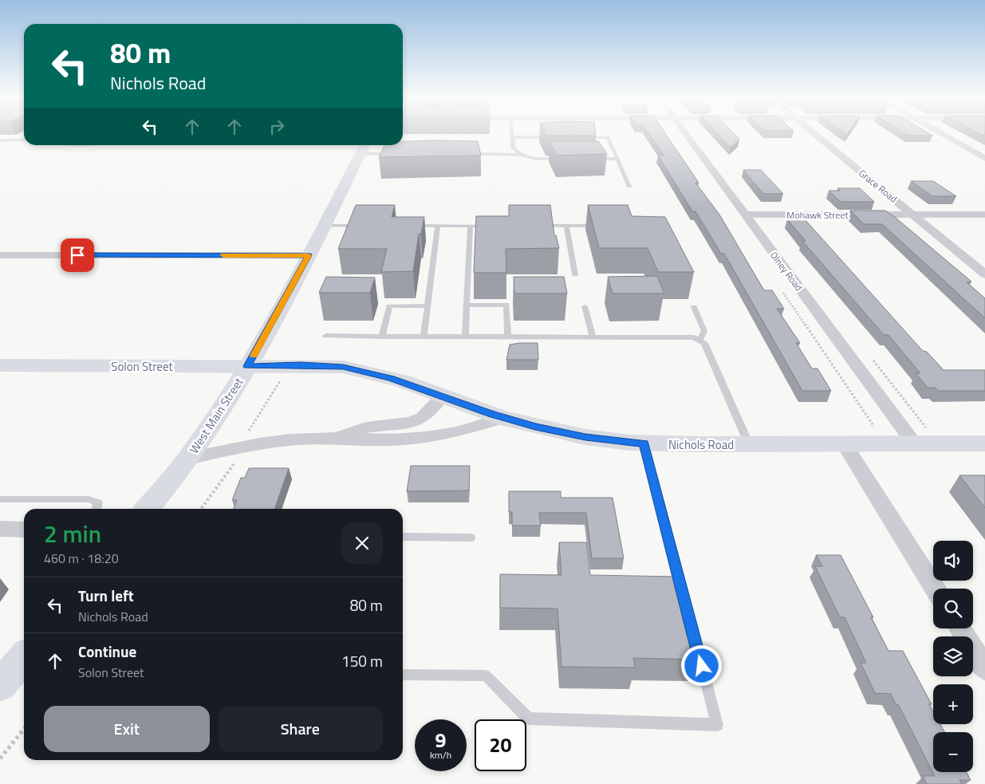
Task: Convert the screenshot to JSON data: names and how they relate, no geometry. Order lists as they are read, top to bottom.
{
  "streets": {
    "street": [
      "Grace Road",
      "Mohawk Street",
      "Olney Road",
      "Solon Street",
      "West Main Street",
      "Nichols Road"
    ]
  },
  "crossings": [
    ["Grace Road", "Mohawk Street"],
    ["Mohawk Street", "Olney Road"],
    ["Olney Road", "Nichols Road"],
    ["Solon Street", "West Main Street"],
    ["Solon Street", "Nichols Road"]
  ],
  "page": {
    "turn": ["80 m", "Nichols Road"],
    "heading": ["2 min", "460 m · 18:20"],
    "map_buttons": ["+", "−"],
    "list": [
      {
        "name": "Turn left",
        "note": "Nichols Road",
        "value": "80 m"
      },
      {
        "name": "Continue",
        "note": "Solon Street",
        "value": "150 m"
      }
    ],
    "buttons": ["Exit", "Share"],
    "speed": "9 km/h",
    "limit": "20"
  }
}
